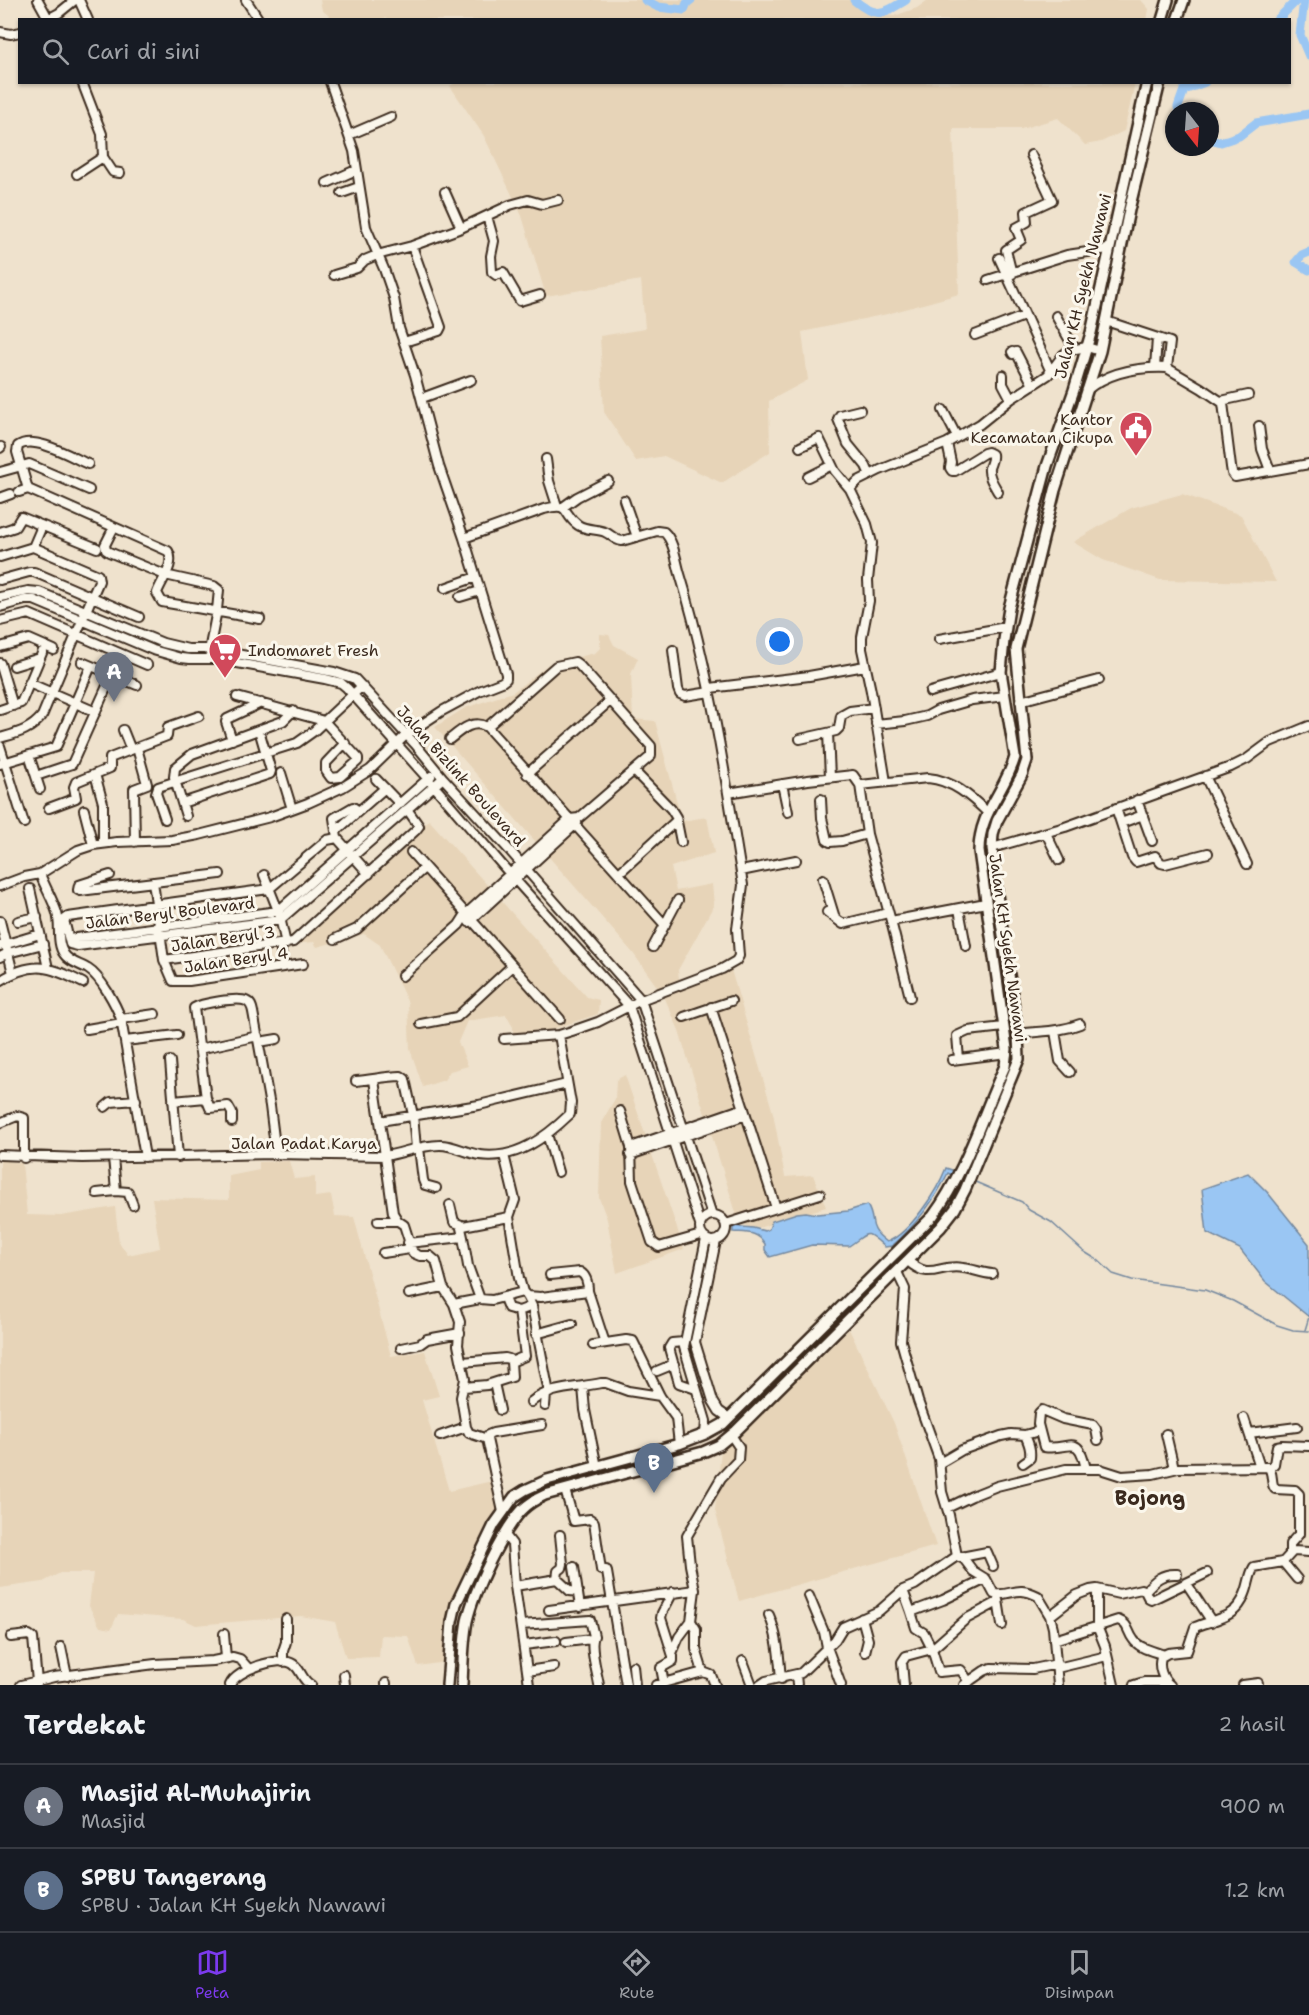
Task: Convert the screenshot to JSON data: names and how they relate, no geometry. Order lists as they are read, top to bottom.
{
  "streets": {
    "main road": ["Jalan KH Syekh Nawawi"],
    "street": [
      "Jalan Bizlink Boulevard",
      "Jalan Beryl Boulevard",
      "Jalan Beryl 3",
      "Jalan Beryl 4",
      "Jalan Padat Karya"
    ]
  },
  "crossings": [
    ["Jalan Beryl 3", "Jalan Beryl 4"]
  ],
  "districts": ["Bojong"],
  "places": {
    "public building": ["Kantor Kecamatan Cikupa"],
    "supermarket": ["Indomaret Fresh"]
  },
  "north": "bottom",
  "page": {
    "search": "Cari di sini",
    "pins": ["A", "B"],
    "heading": ["Terdekat", "2 hasil"],
    "list": [
      {
        "mark": "A",
        "name": "Masjid Al-Muhajirin",
        "note": "Masjid",
        "value": "900 m"
      },
      {
        "mark": "B",
        "name": "SPBU Tangerang",
        "note": "SPBU · Jalan KH Syekh Nawawi",
        "value": "1.2 km"
      }
    ],
    "nav": ["Peta", "Rute", "Disimpan"]
  }
}
